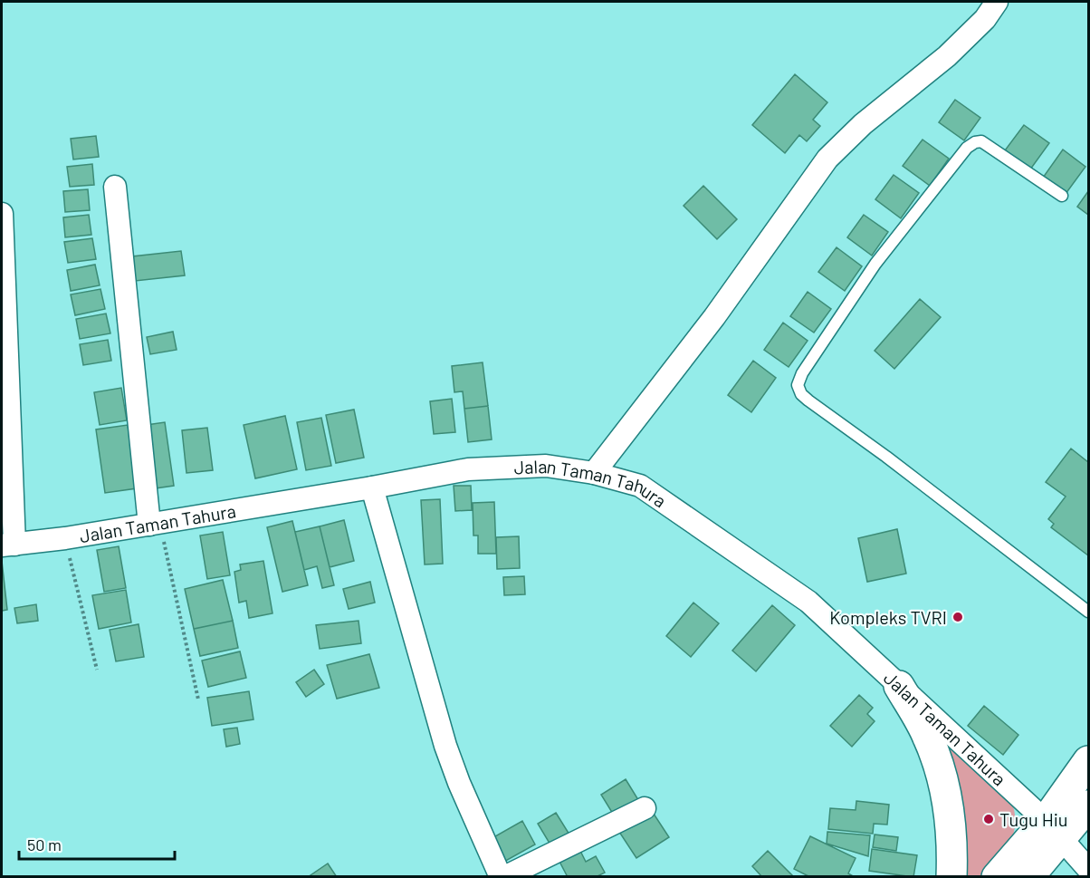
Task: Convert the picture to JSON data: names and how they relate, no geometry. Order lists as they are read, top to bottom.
{
  "streets": {
    "street": ["Jalan Taman Tahura"]
  },
  "places": ["Kompleks TVRI", "Tugu Hiu"],
  "scale_bar": "50 m"
}
